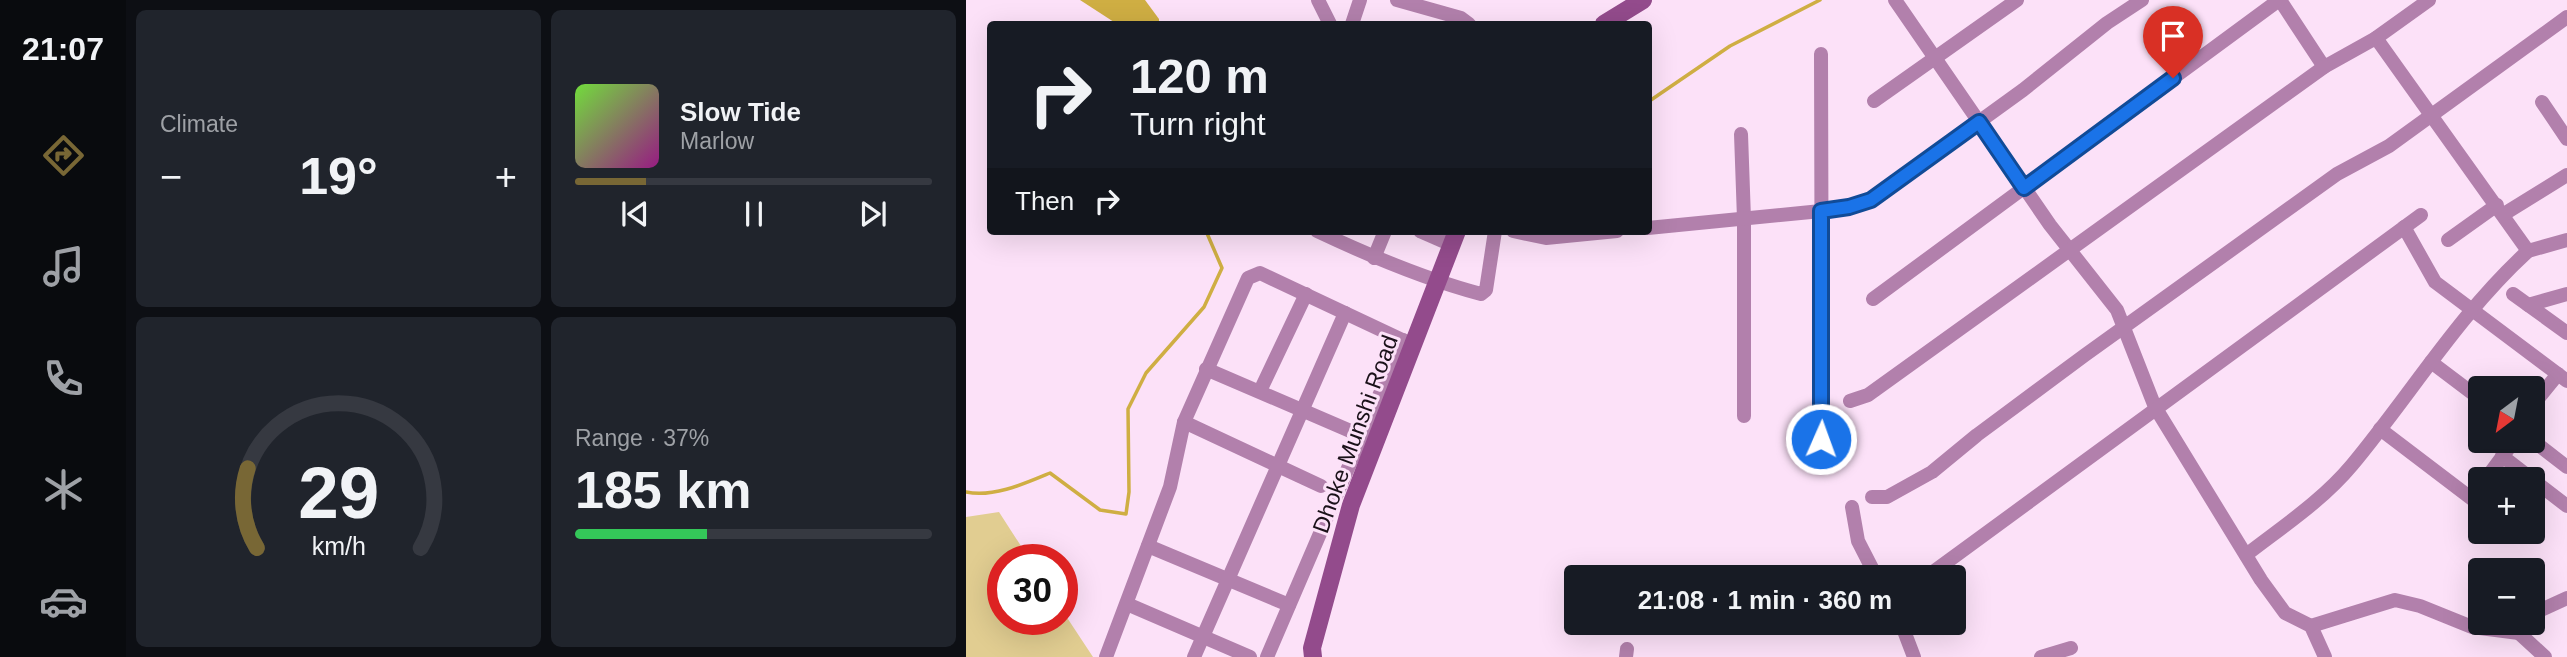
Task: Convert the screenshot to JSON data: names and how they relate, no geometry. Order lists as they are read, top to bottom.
{
  "streets": {
    "street": ["Dhoke Munshi Road"]
  },
  "north": "bottom left",
  "page": {
    "tabs": "21:07",
    "tile": [
      "Climate",
      ["Range · 37%", "185 km"]
    ],
    "turn": ["120 m", "Turn right"],
    "song": ["Slow Tide", "Marlow"],
    "heat": ["−", "19°", "+"],
    "then": "Then",
    "map_buttons": ["+", "−"],
    "limit": "30",
    "trip": "21:08 · 1 min · 360 m",
    "gauge": ["29", "km/h"]
  }
}
